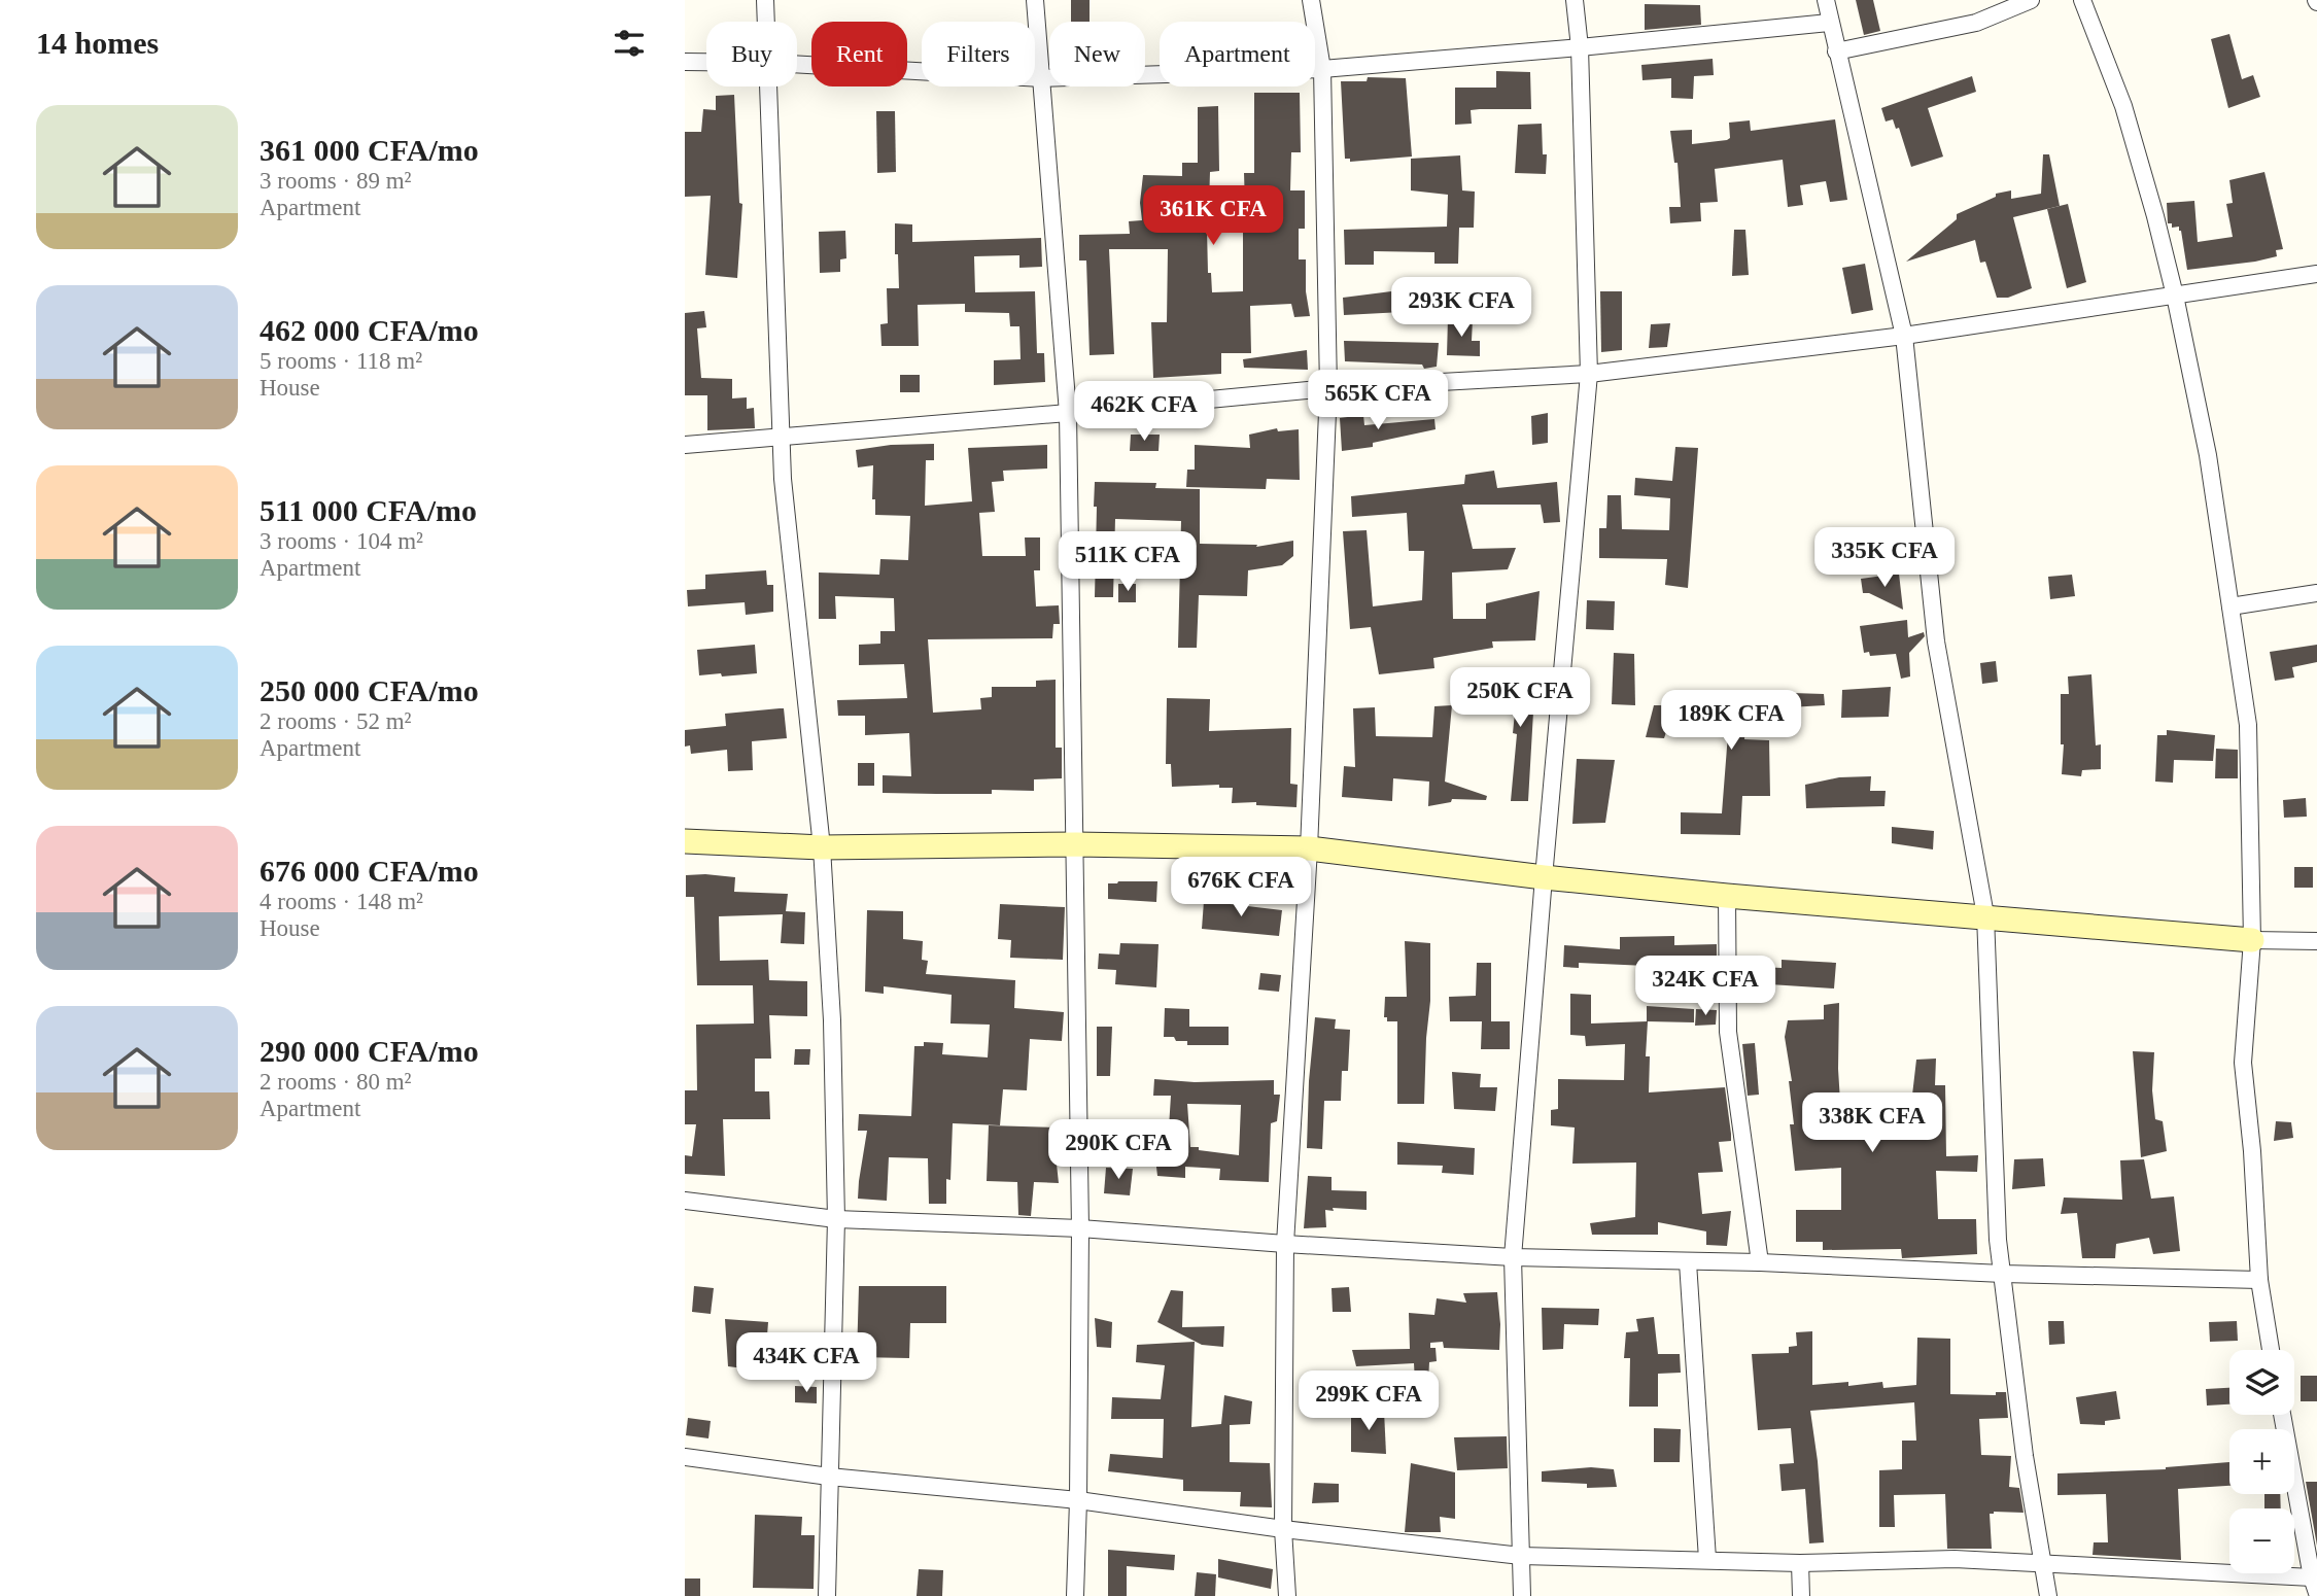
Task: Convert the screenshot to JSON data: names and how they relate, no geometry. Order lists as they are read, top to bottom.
{
  "page": {
    "heading": "14 homes",
    "chip": [
      "Buy",
      "Rent",
      "Filters",
      "New",
      "Apartment"
    ],
    "list": [
      {
        "name": "361 000 CFA/mo",
        "note": "3 rooms · 89 m² · Apartment"
      },
      {
        "name": "462 000 CFA/mo",
        "note": "5 rooms · 118 m² · House"
      },
      {
        "name": "511 000 CFA/mo",
        "note": "3 rooms · 104 m² · Apartment"
      },
      {
        "name": "250 000 CFA/mo",
        "note": "2 rooms · 52 m² · Apartment"
      },
      {
        "name": "676 000 CFA/mo",
        "note": "4 rooms · 148 m² · House"
      },
      {
        "name": "290 000 CFA/mo",
        "note": "2 rooms · 80 m² · Apartment"
      }
    ],
    "price": [
      "361K CFA",
      "293K CFA",
      "565K CFA",
      "462K CFA",
      "335K CFA",
      "511K CFA",
      "250K CFA",
      "189K CFA",
      "676K CFA",
      "324K CFA",
      "338K CFA",
      "290K CFA",
      "434K CFA",
      "299K CFA"
    ],
    "map_buttons": ["+", "−"]
  }
}
